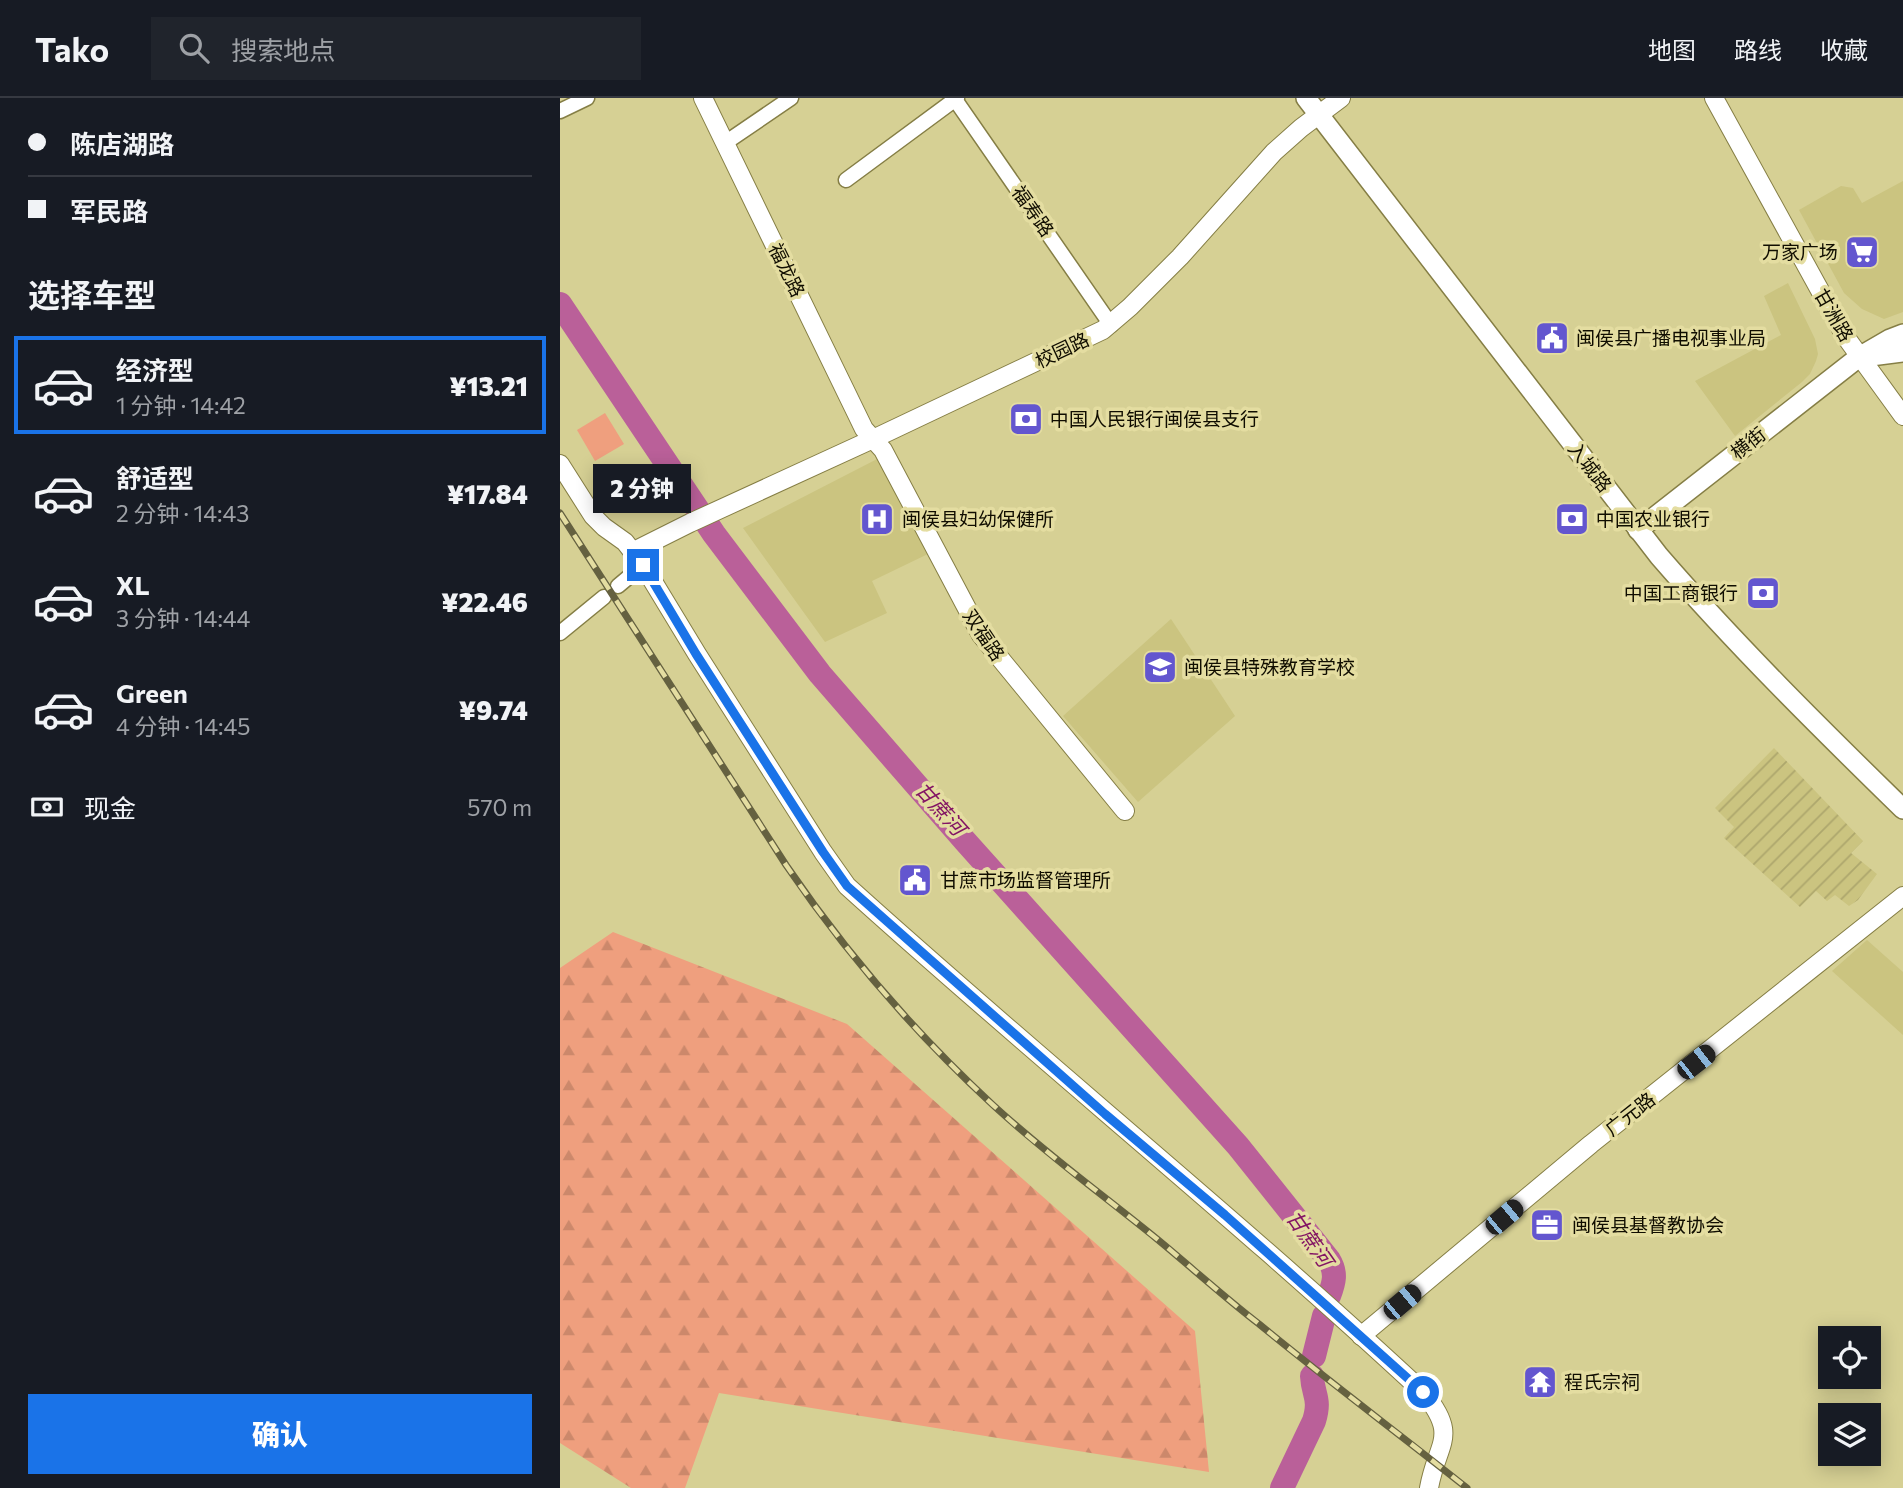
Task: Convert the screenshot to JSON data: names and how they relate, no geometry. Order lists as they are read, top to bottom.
{
  "streets": {
    "main road": ["横街", "入城路"],
    "street": [
      "福寿路",
      "福龙路",
      "甘洲路",
      "校园路",
      "双福路",
      "广元路"
    ]
  },
  "crossings": [
    ["福寿路", "校园路"],
    ["福龙路", "校园路"],
    ["福龙路", "双福路"],
    ["甘洲路", "横街"],
    ["校园路", "入城路"],
    ["校园路", "双福路"],
    ["横街", "入城路"]
  ],
  "water": ["甘蔗河"],
  "places": {
    "supermarket": ["万家广场"],
    "public building": ["闽侯县广播电视事业局", "甘蔗市场监督管理所"],
    "bank": ["中国人民银行闽侯县支行", "中国农业银行", "中国工商银行"],
    "hospital": ["闽侯县妇幼保健所"],
    "school or university": ["闽侯县特殊教育学校"],
    "office": ["闽侯县基督教协会"],
    "temple": ["程氏宗祠"]
  },
  "page": {
    "header": "Tako",
    "search": "搜索地点",
    "nav": ["地图", "路线", "收藏"],
    "banner": ["陈店湖路", "军民路"],
    "heading": "选择车型",
    "list": [
      {
        "name": "经济型",
        "note": "1 分钟 · 14:42",
        "value": "¥13.21"
      },
      {
        "name": "舒适型",
        "note": "2 分钟 · 14:43",
        "value": "¥17.84"
      },
      {
        "name": "XL",
        "note": "3 分钟 · 14:44",
        "value": "¥22.46"
      },
      {
        "name": "Green",
        "note": "4 分钟 · 14:45",
        "value": "¥9.74"
      }
    ],
    "bubble": "2 分钟",
    "pay": ["现金", "570 m"],
    "buttons": "确认"
  }
}
